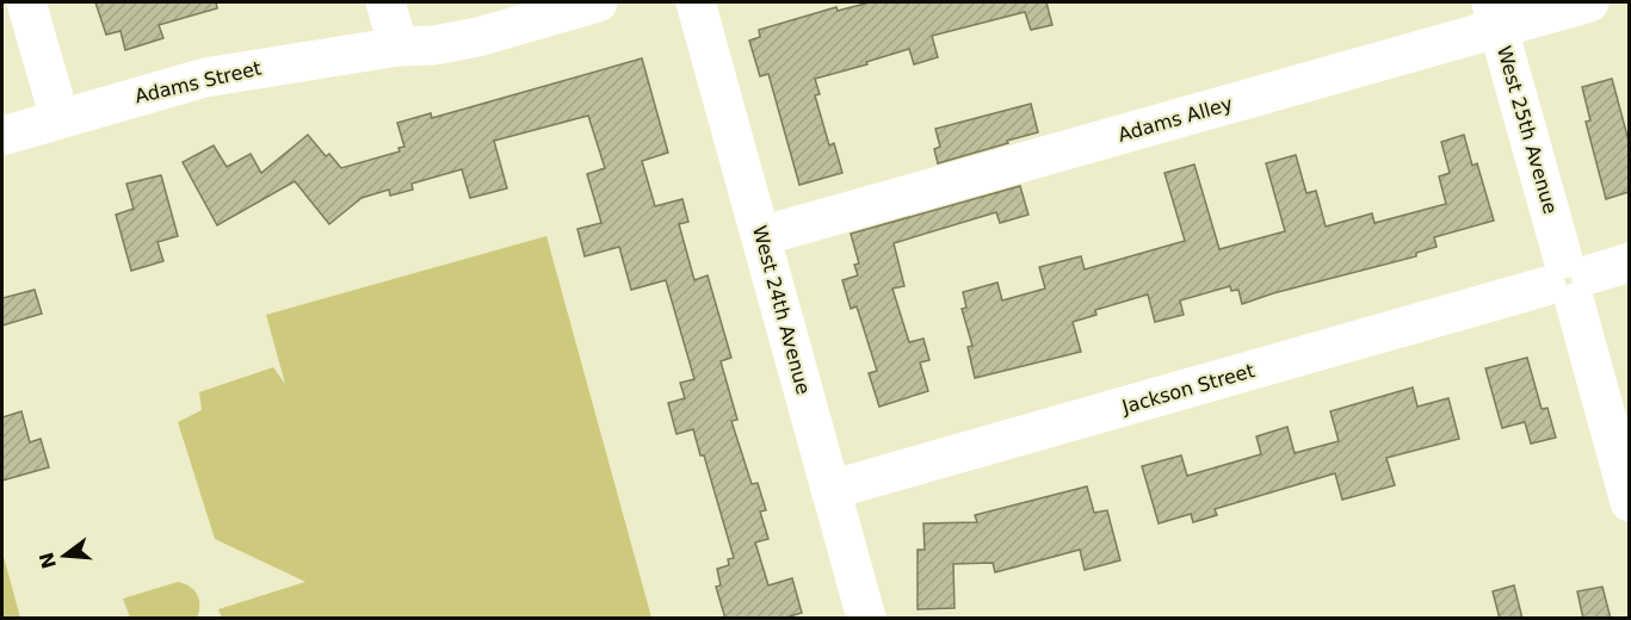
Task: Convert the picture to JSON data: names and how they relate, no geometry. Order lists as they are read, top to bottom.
{
  "streets": {
    "street": [
      "Adams Street",
      "Adams Alley",
      "West 25th Avenue",
      "West 24th Avenue",
      "Jackson Street"
    ]
  },
  "crossings": [
    ["Adams Alley", "West 25th Avenue"],
    ["Adams Alley", "West 24th Avenue"],
    ["West 25th Avenue", "Jackson Street"],
    ["West 24th Avenue", "Jackson Street"]
  ],
  "north": "left"
}
